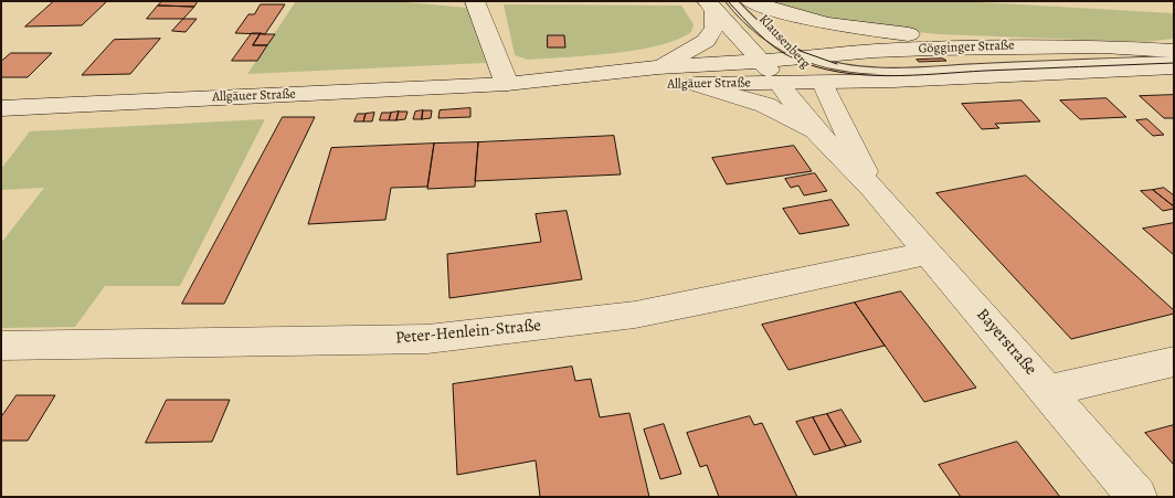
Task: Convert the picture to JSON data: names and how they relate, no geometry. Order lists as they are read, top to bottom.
{
  "streets": {
    "street": [
      "Klausenberg",
      "Gögginger Straße",
      "Allgäuer Straße",
      "Peter-Henlein-Straße",
      "Bayerstraße"
    ]
  },
  "crossings": [
    ["Klausenberg", "Gögginger Straße"],
    ["Klausenberg", "Allgäuer Straße"],
    ["Klausenberg", "Bayerstraße"],
    ["Gögginger Straße", "Allgäuer Straße"],
    ["Gögginger Straße", "Bayerstraße"],
    ["Allgäuer Straße", "Bayerstraße"],
    ["Peter-Henlein-Straße", "Bayerstraße"]
  ]
}
